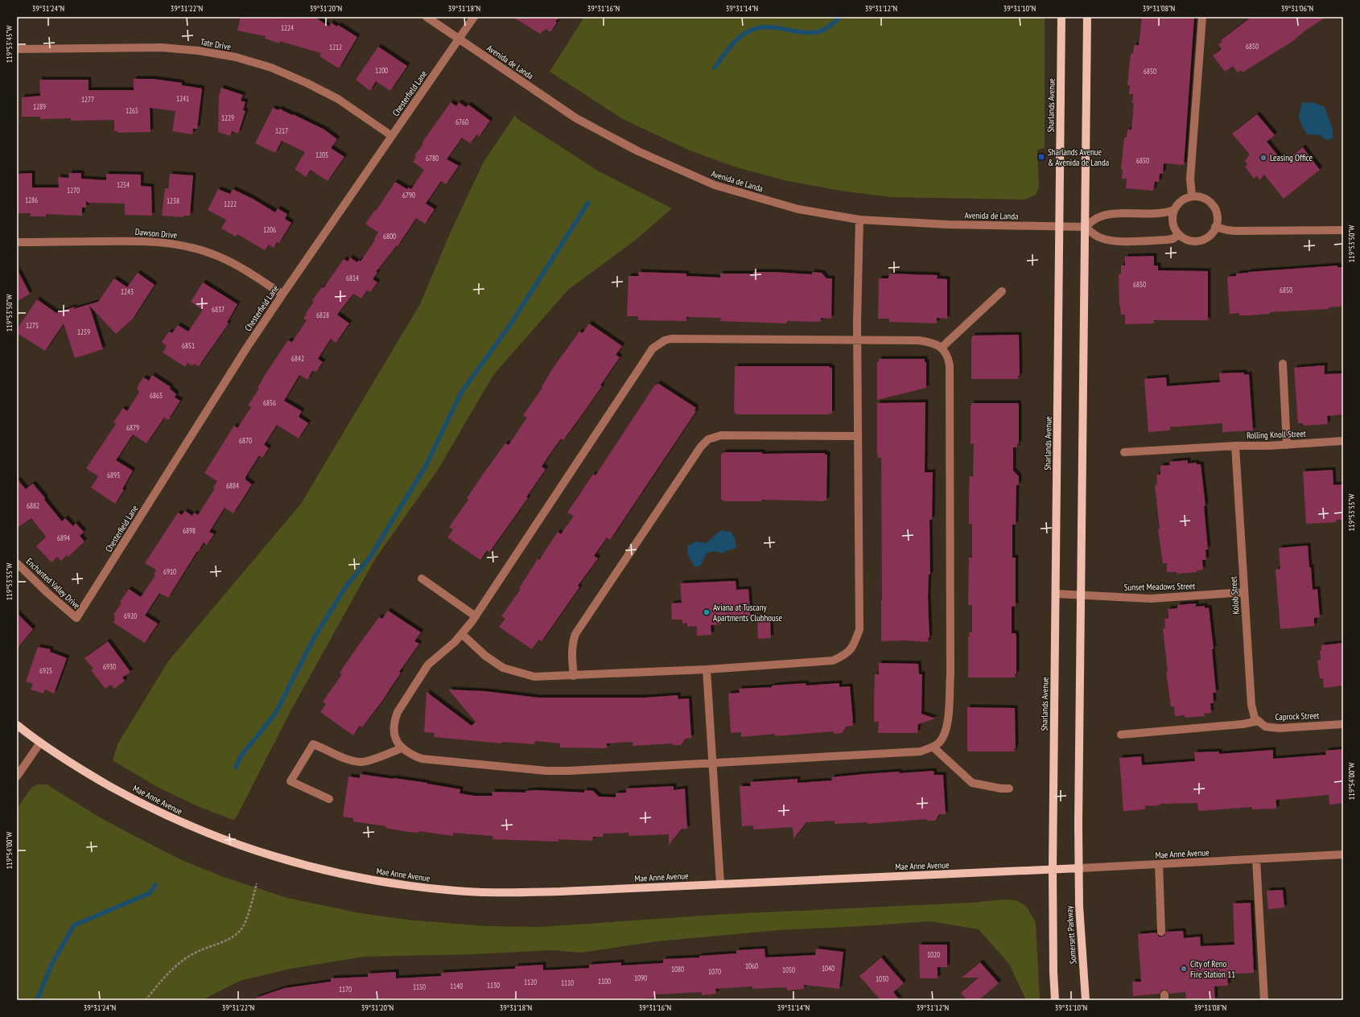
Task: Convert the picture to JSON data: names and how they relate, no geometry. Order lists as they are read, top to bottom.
{
  "streets": {
    "main road": ["Sharlands Avenue", "Mae Anne Avenue", "Somersett Parkway"],
    "street": [
      "Tate Drive",
      "Avenida de Landa",
      "Chesterfield Lane",
      "Dawson Drive",
      "Rolling Knoll Street",
      "Enchanted Valley Drive",
      "Sunset Meadows Street",
      "Kolob Street",
      "Caprock Street"
    ]
  },
  "crossings": [
    ["Tate Drive", "Chesterfield Lane"],
    ["Avenida de Landa", "Chesterfield Lane"],
    ["Avenida de Landa", "Sharlands Avenue"],
    ["Chesterfield Lane", "Dawson Drive"],
    ["Chesterfield Lane", "Enchanted Valley Drive"],
    ["Sharlands Avenue", "Sunset Meadows Street"],
    ["Sharlands Avenue", "Mae Anne Avenue"],
    ["Sharlands Avenue", "Somersett Parkway"],
    ["Rolling Knoll Street", "Kolob Street"],
    ["Sunset Meadows Street", "Kolob Street"],
    ["Kolob Street", "Caprock Street"],
    ["Mae Anne Avenue", "Somersett Parkway"]
  ],
  "places": {
    "transit": ["Sharlands Avenue & Avenida de Landa"],
    "other": ["Leasing Office", "Aviana at Tuscany Apartments Clubhouse", "City of Reno Fire Station 11"]
  },
  "house_numbers": [
    "1224",
    "6850",
    "1212",
    "1200",
    "6850",
    "1241",
    "1277",
    "1289",
    "1265",
    "1229",
    "6760",
    "1217",
    "1205",
    "6780",
    "6850",
    "1254",
    "1270",
    "6790",
    "1286",
    "1238",
    "1222",
    "1206",
    "6800",
    "6814",
    "6850",
    "6850",
    "1243",
    "6837",
    "6828",
    "1275",
    "1259",
    "6851",
    "6842",
    "6865",
    "6856",
    "6879",
    "6870",
    "6893",
    "6884",
    "6882",
    "6898",
    "6894",
    "6910",
    "6920",
    "6930",
    "6925",
    "1020",
    "1060",
    "1040",
    "1080",
    "1050",
    "1070",
    "1090",
    "1030",
    "1100",
    "1120",
    "1110",
    "1130",
    "1140",
    "1150",
    "1170"
  ],
  "coordinates": [
    "39°31'24\"N",
    "39°31'22\"N",
    "39°31'20\"N",
    "39°31'18\"N",
    "39°31'16\"N",
    "39°31'14\"N",
    "39°31'12\"N",
    "39°31'10\"N",
    "39°31'08\"N",
    "39°31'06\"N",
    "119°53'45\"W",
    "119°53'50\"W",
    "119°53'55\"W",
    "119°54'00\"W"
  ]
}
